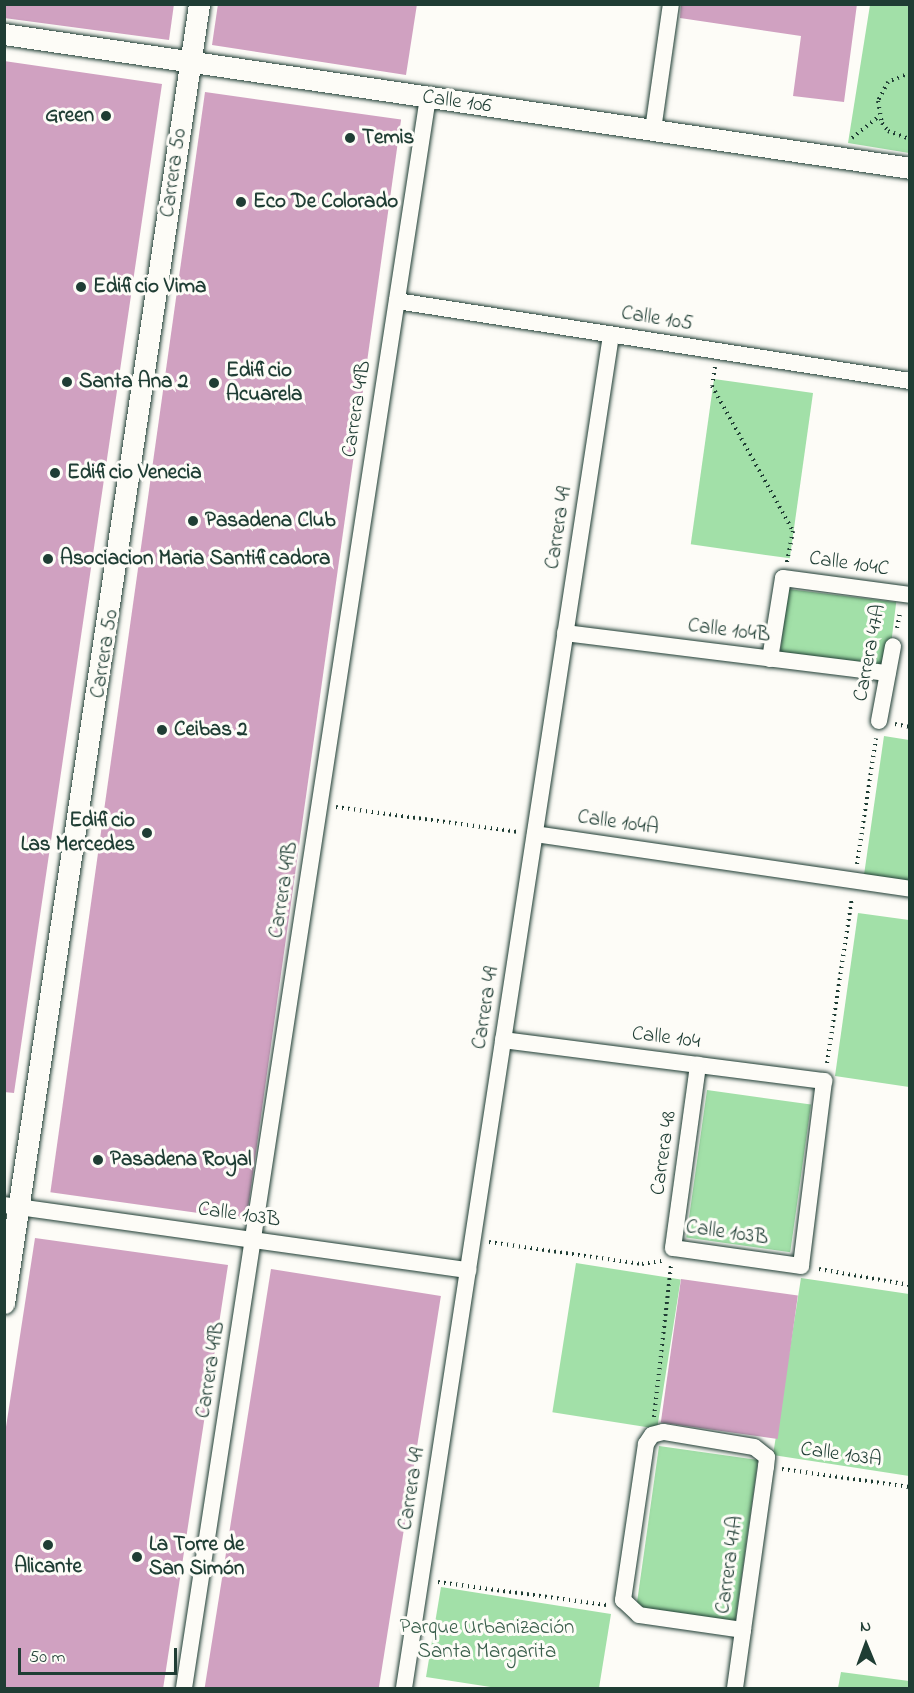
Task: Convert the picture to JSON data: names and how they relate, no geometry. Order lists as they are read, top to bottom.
{
  "streets": {
    "street": [
      "Calle 106",
      "Carrera 50",
      "Calle 105",
      "Carrera 49B",
      "Carrera 49",
      "Calle 104C",
      "Calle 104B",
      "Carrera 47A",
      "Calle 104A",
      "Calle 104",
      "Carrera 48",
      "Calle 103B"
    ],
    "path": ["Calle 103A"]
  },
  "crossings": [
    ["Calle 106", "Carrera 50"],
    ["Calle 106", "Carrera 49B"],
    ["Carrera 50", "Calle 103B"],
    ["Calle 105", "Carrera 49B"],
    ["Calle 105", "Carrera 49"],
    ["Carrera 49B", "Calle 103B"],
    ["Carrera 49", "Calle 104B"],
    ["Carrera 49", "Calle 104A"],
    ["Carrera 49", "Calle 104"],
    ["Carrera 49", "Calle 103B"],
    ["Calle 104C", "Carrera 47A"],
    ["Calle 104B", "Carrera 47A"],
    ["Carrera 47A", "Calle 103A"],
    ["Calle 104", "Carrera 48"],
    ["Calle 104", "Calle 103B"],
    ["Carrera 48", "Calle 103B"]
  ],
  "parks": ["Parque Urbanización Santa Margarita"],
  "places": [
    "Green",
    "Temis",
    "Eco De Colorado",
    "Edificio Vima",
    "Santa Ana 2",
    "Edificio Acuarela",
    "Edificio Venecia",
    "Pasadena Club",
    "Asociacion Maria Santificadora",
    "Ceibas 2",
    "Edificio Las Mercedes",
    "Pasadena Royal",
    "Alicante",
    "La Torre de San Simón"
  ],
  "scale_bar": "50 m",
  "north": "top"
}
